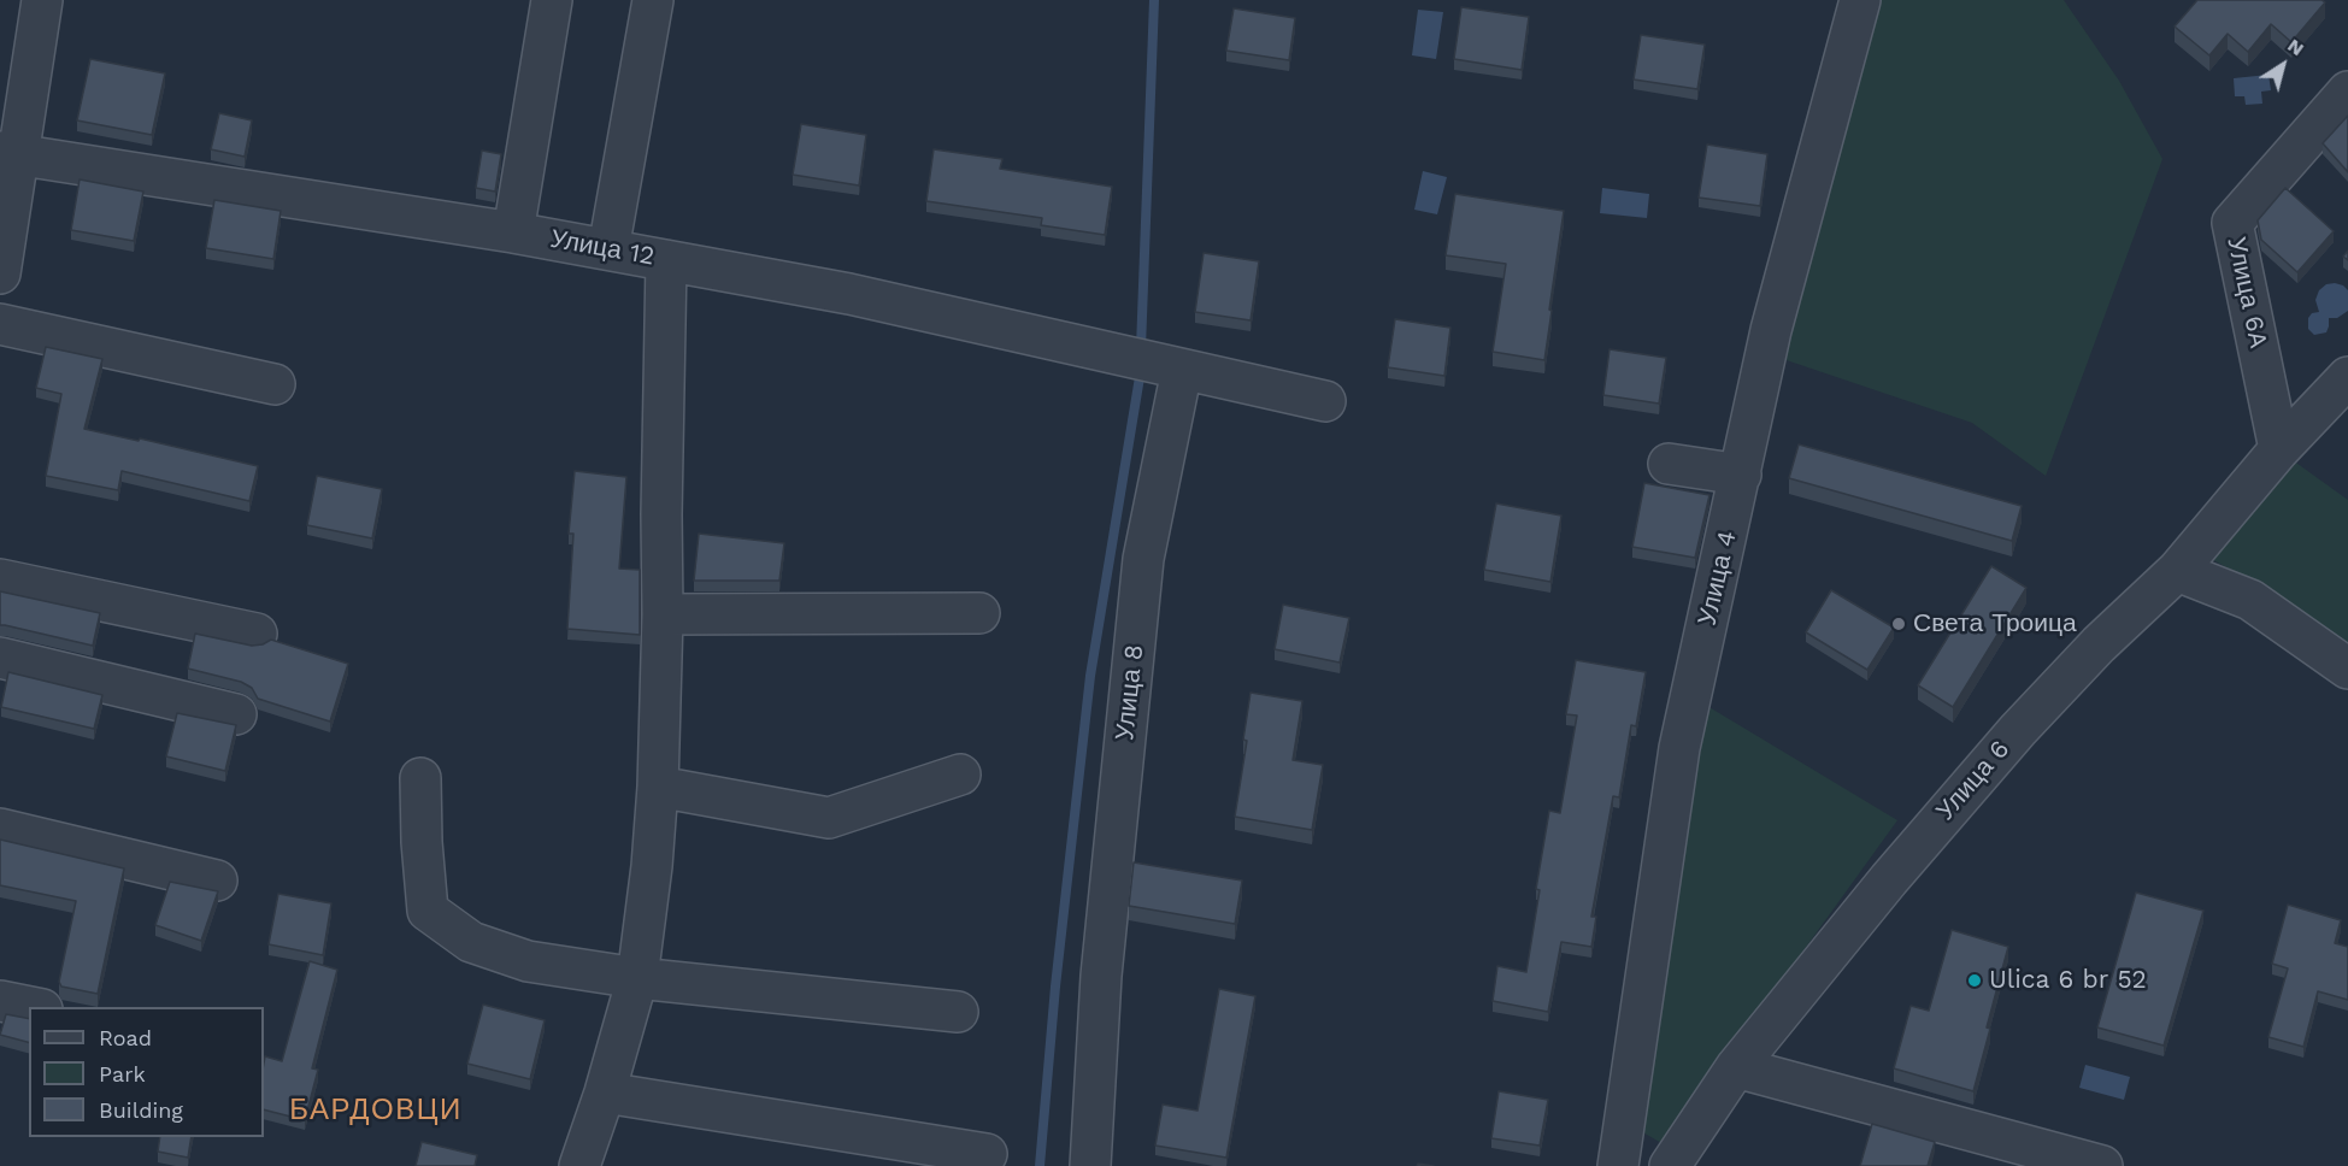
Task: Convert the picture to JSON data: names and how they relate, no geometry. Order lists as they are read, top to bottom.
{
  "streets": {
    "street": [
      "Улица 12",
      "Улица 6A",
      "Улица 4",
      "Улица 8",
      "Улица 6"
    ]
  },
  "crossings": [
    ["Улица 12", "Улица 8"]
  ],
  "districts": ["БАРДОВЦИ"],
  "places": ["Света Троица", "Ulica 6 br 52"],
  "legend": ["Road", "Park", "Building"],
  "north": "top right"
}
